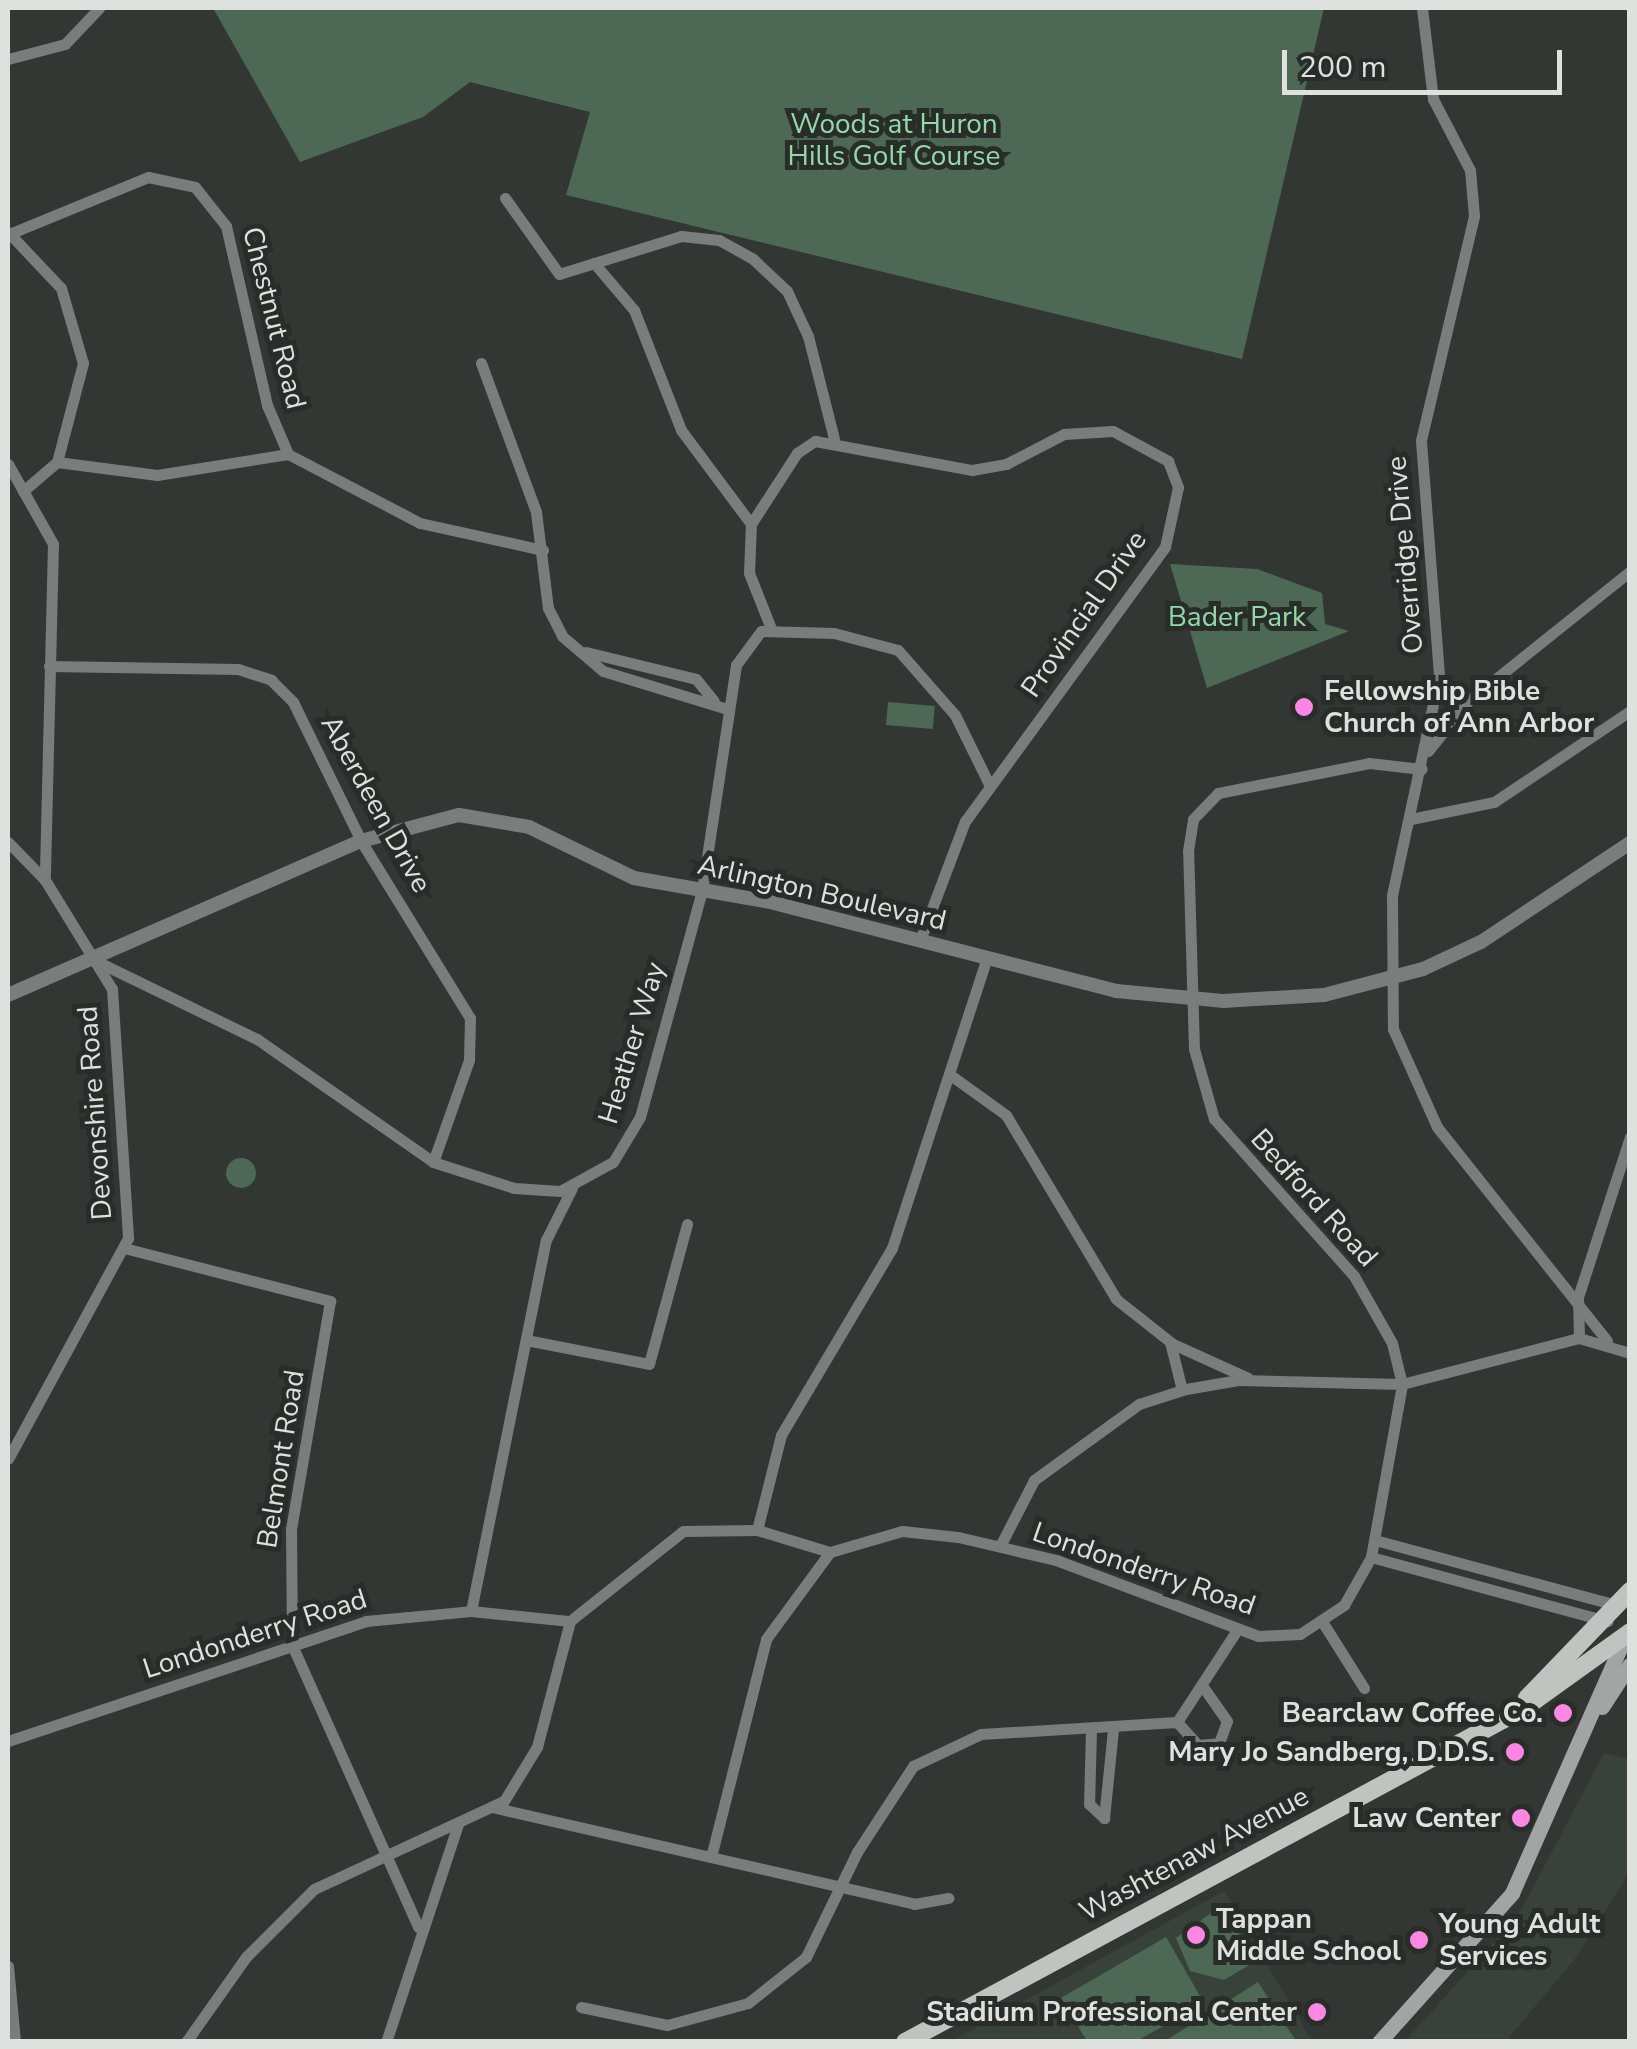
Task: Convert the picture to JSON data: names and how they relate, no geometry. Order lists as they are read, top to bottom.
{
  "streets": {
    "main road": ["Washtenaw Avenue"],
    "street": [
      "Chestnut Road",
      "Overridge Drive",
      "Provincial Drive",
      "Aberdeen Drive",
      "Arlington Boulevard",
      "Heather Way",
      "Devonshire Road",
      "Bedford Road",
      "Belmont Road",
      "Londonderry Road"
    ]
  },
  "crossings": [
    ["Overridge Drive", "Arlington Boulevard"],
    ["Overridge Drive", "Bedford Road"],
    ["Provincial Drive", "Arlington Boulevard"],
    ["Provincial Drive", "Heather Way"],
    ["Aberdeen Drive", "Arlington Boulevard"],
    ["Arlington Boulevard", "Heather Way"],
    ["Arlington Boulevard", "Devonshire Road"],
    ["Arlington Boulevard", "Bedford Road"],
    ["Devonshire Road", "Belmont Road"],
    ["Belmont Road", "Londonderry Road"]
  ],
  "parks": ["Woods at Huron Hills Golf Course", "Bader Park"],
  "places": [
    "Fellowship Bible Church of Ann Arbor",
    "Bearclaw Coffee Co.",
    "Mary Jo Sandberg, D.D.S.",
    "Law Center",
    "Tappan Middle School",
    "Young Adult Services",
    "Stadium Professional Center"
  ],
  "scale_bar": "200 m"
}
